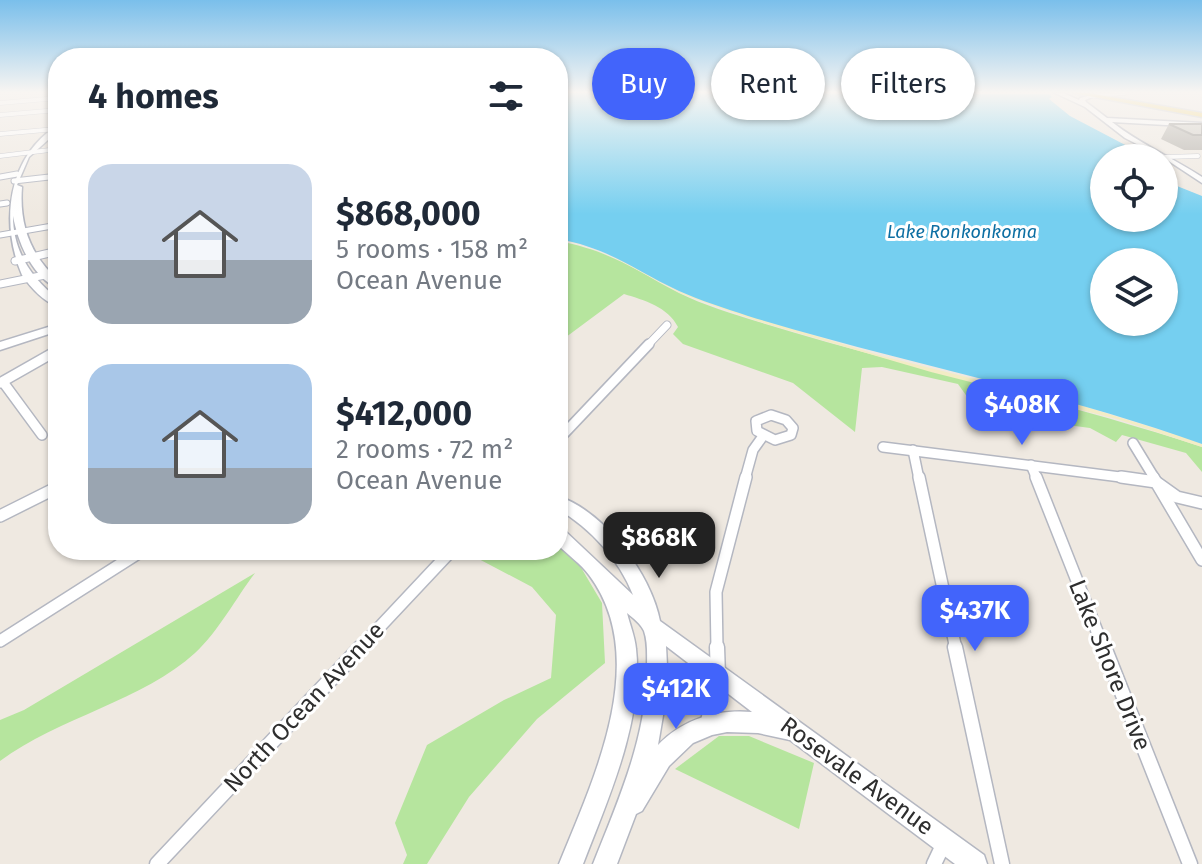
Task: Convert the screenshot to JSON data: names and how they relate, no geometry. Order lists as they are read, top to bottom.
{
  "streets": {
    "main road": ["Rosevale Avenue"],
    "street": ["Lake Shore Drive", "North Ocean Avenue"]
  },
  "water": ["Lake Ronkonkoma"],
  "page": {
    "chip": ["Buy", "Rent", "Filters"],
    "heading": "4 homes",
    "list": [
      {
        "name": "$868,000",
        "note": "5 rooms · 158 m² · Ocean Avenue"
      },
      {
        "name": "$412,000",
        "note": "2 rooms · 72 m² · Ocean Avenue"
      }
    ],
    "price": [
      "$408K",
      "$868K",
      "$437K",
      "$412K"
    ]
  }
}
